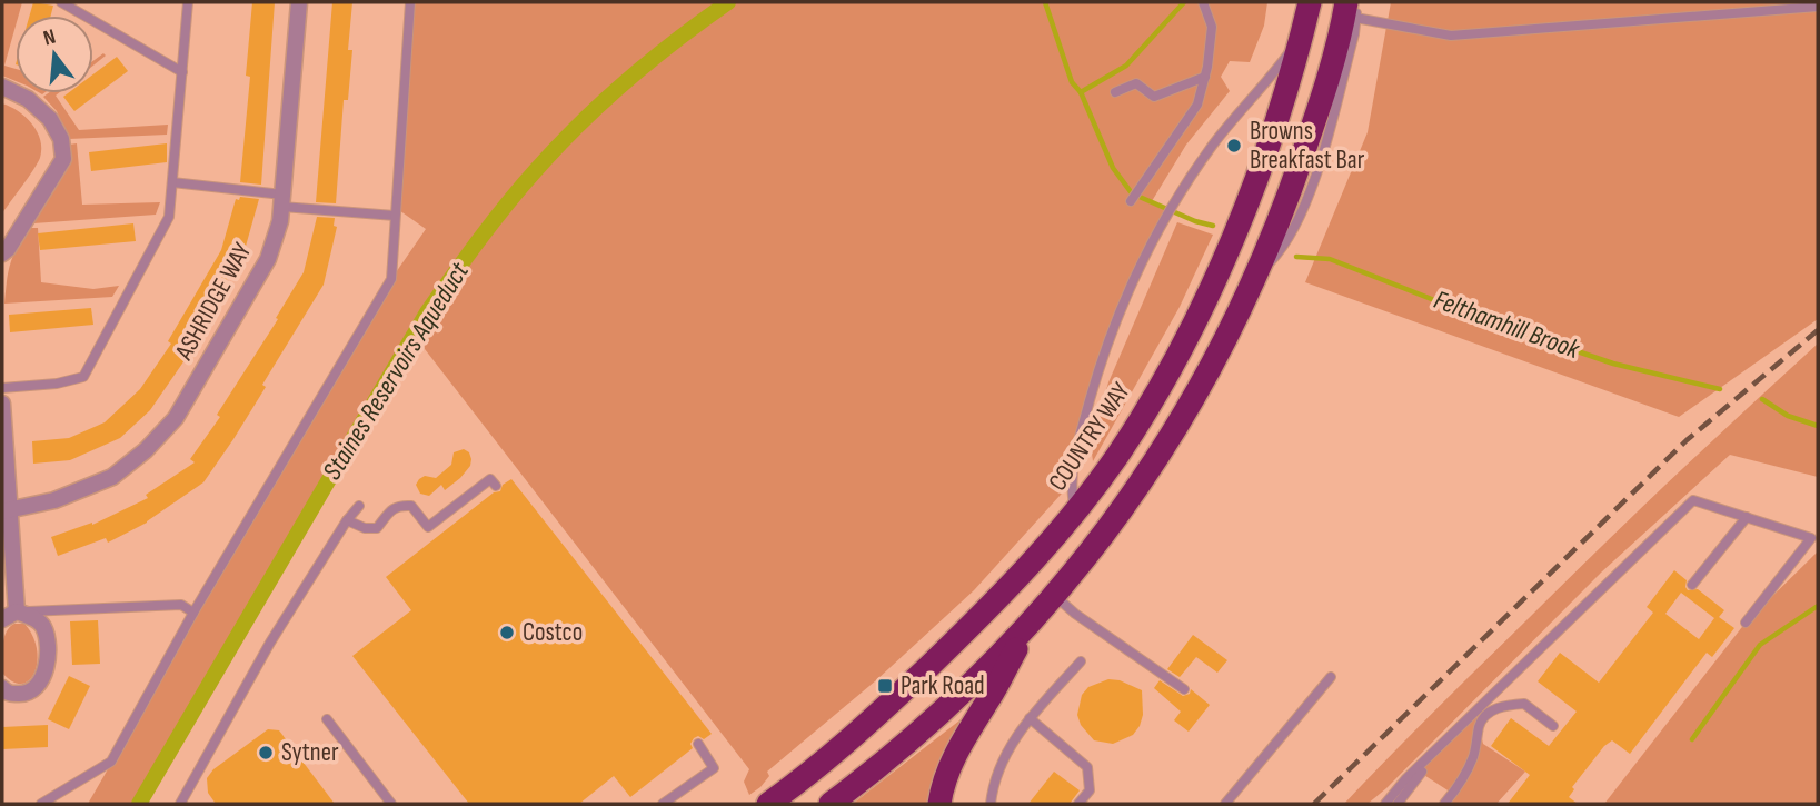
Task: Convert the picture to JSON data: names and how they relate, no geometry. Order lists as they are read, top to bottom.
{
  "streets": {
    "highway": ["COUNTRY WAY"],
    "street": ["ASHRIDGE WAY"]
  },
  "water": ["Felthamhill Brook", "Staines Reservoirs Aqueduct"],
  "places": {
    "other": ["Browns Breakfast Bar", "Costco", "Sytner"],
    "transit": ["Park Road"]
  },
  "north": "top"
}
